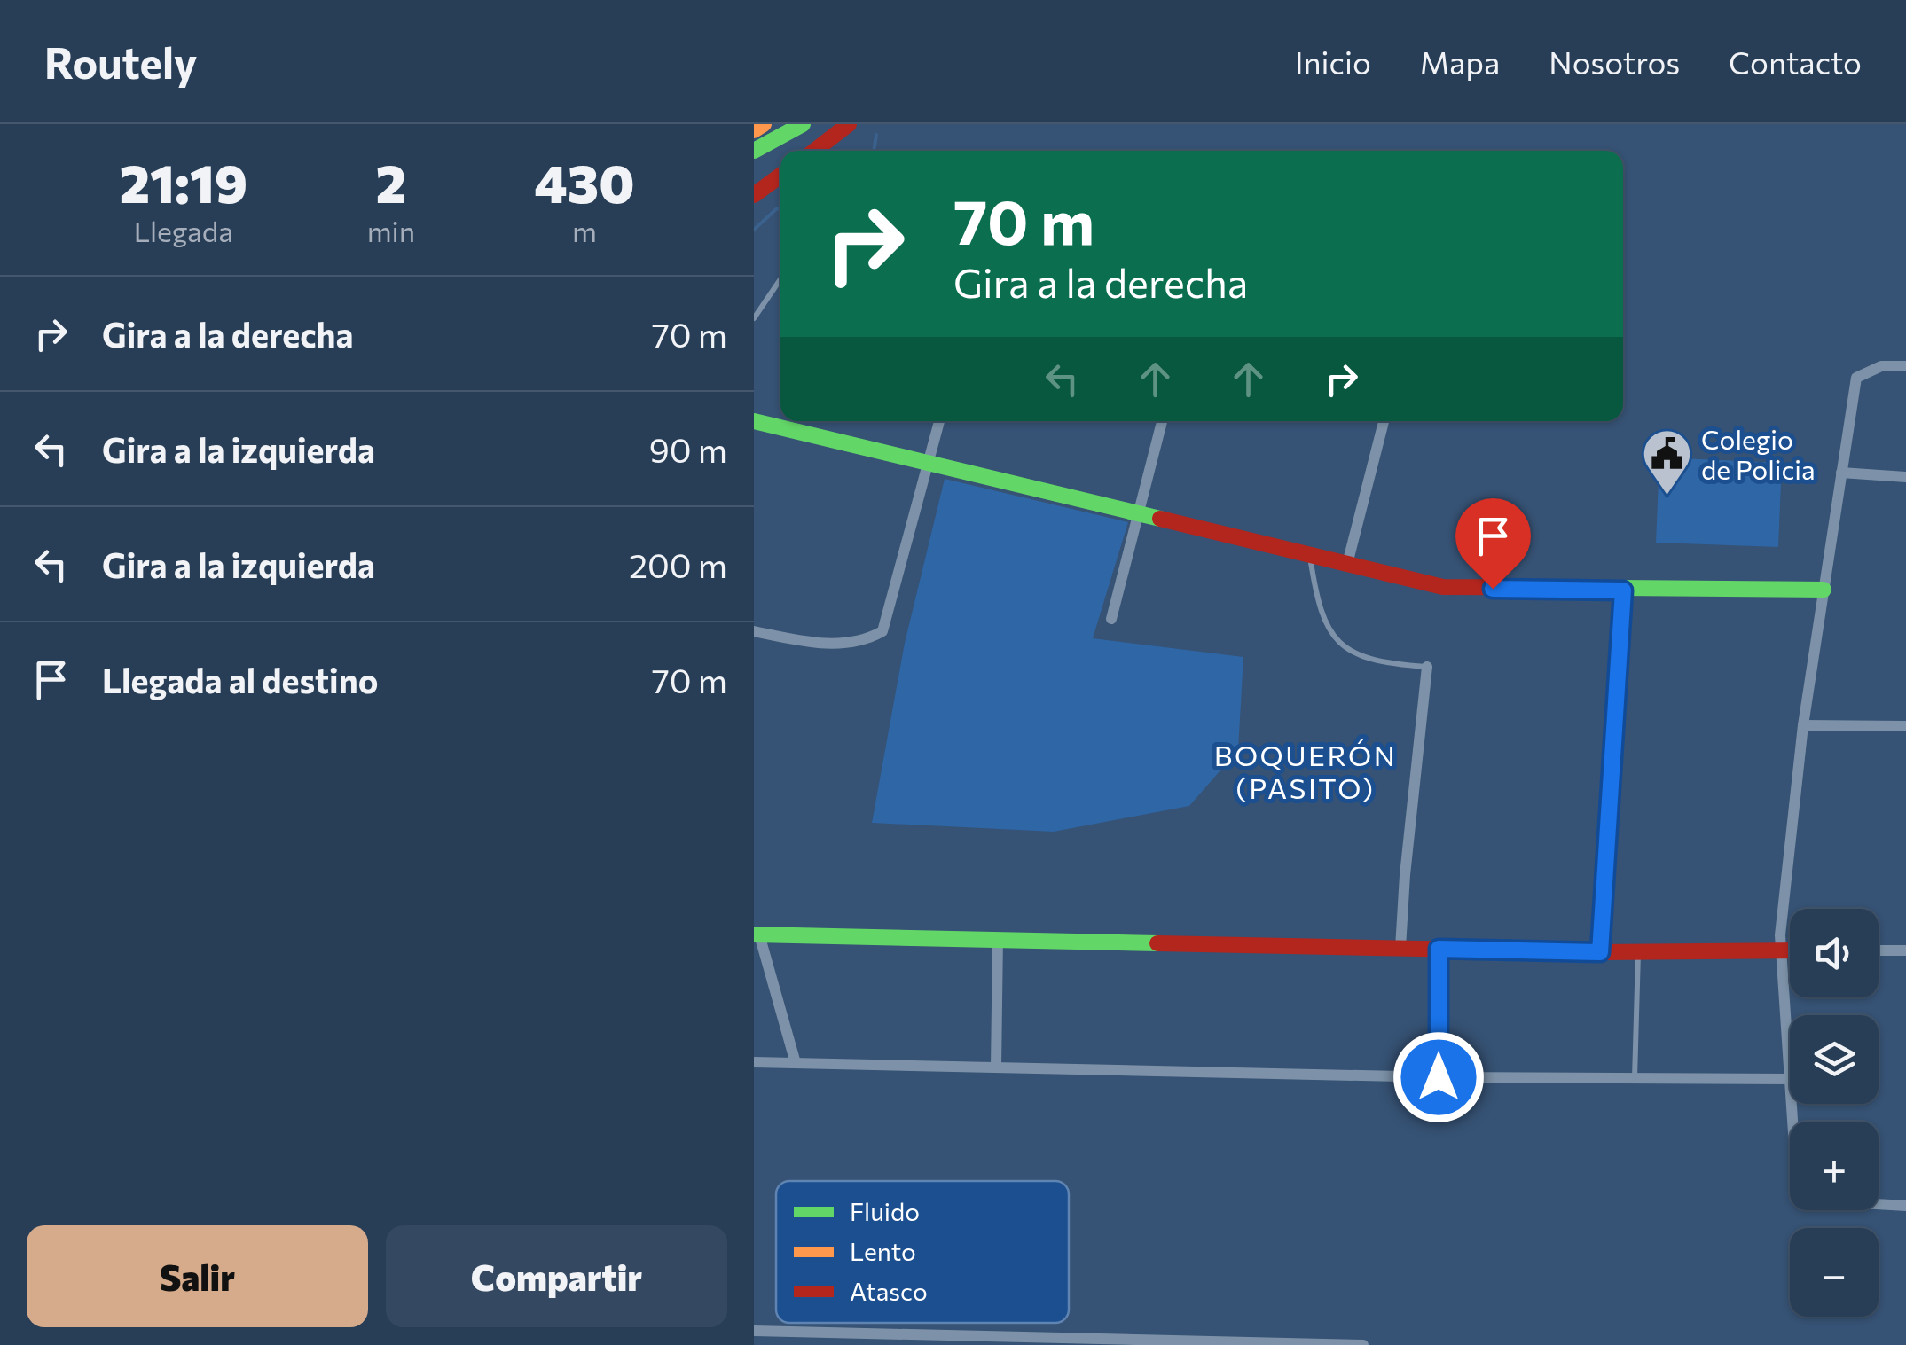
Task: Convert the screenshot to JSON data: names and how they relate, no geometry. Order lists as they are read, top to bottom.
{
  "districts": ["BOQUERÓN (PASITO)"],
  "places": {
    "public building": ["Colegio de Policia"]
  },
  "legend": ["Fluido", "Lento", "Atasco"],
  "page": {
    "header": "Routely",
    "nav": [
      "Inicio",
      "Mapa",
      "Nosotros",
      "Contacto"
    ],
    "eta": [
      "21:19",
      "Llegada",
      "2",
      "min",
      "430",
      "m"
    ],
    "turn": ["70 m", "Gira a la derecha"],
    "list": [
      {
        "name": "Gira a la derecha",
        "value": "70 m"
      },
      {
        "name": "Gira a la izquierda",
        "value": "90 m"
      },
      {
        "name": "Gira a la izquierda",
        "value": "200 m"
      },
      {
        "name": "Llegada al destino",
        "value": "70 m"
      }
    ],
    "map_buttons": ["+", "−"],
    "buttons": ["Salir", "Compartir"]
  }
}
